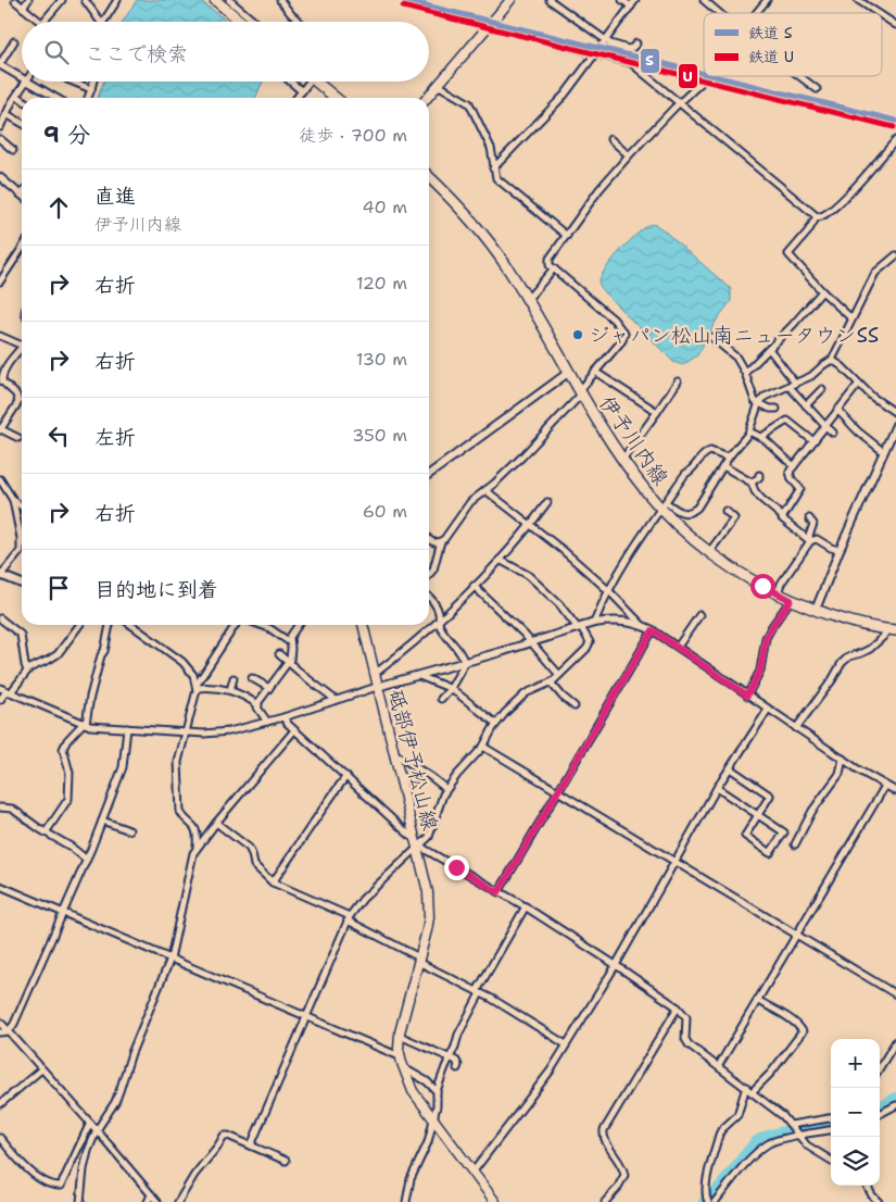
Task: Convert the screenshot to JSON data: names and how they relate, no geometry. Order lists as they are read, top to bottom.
{
  "streets": {
    "main road": ["伊予川内線", "砥部伊予松山線"]
  },
  "places": ["ジャパン松山南ニュータウンSS"],
  "lines": ["rail line S", "rail line U"],
  "legend": ["鉄道 S", "鉄道 U"],
  "page": {
    "search": "ここで検索",
    "heading": ["9 分", "徒歩 · 700 m"],
    "list": [
      ["直進", "伊予川内線", "40 m"],
      ["右折", "120 m"],
      ["右折", "130 m"],
      ["左折", "350 m"],
      ["右折", "60 m"],
      "目的地に到着"
    ],
    "map_buttons": ["+", "−"]
  }
}
